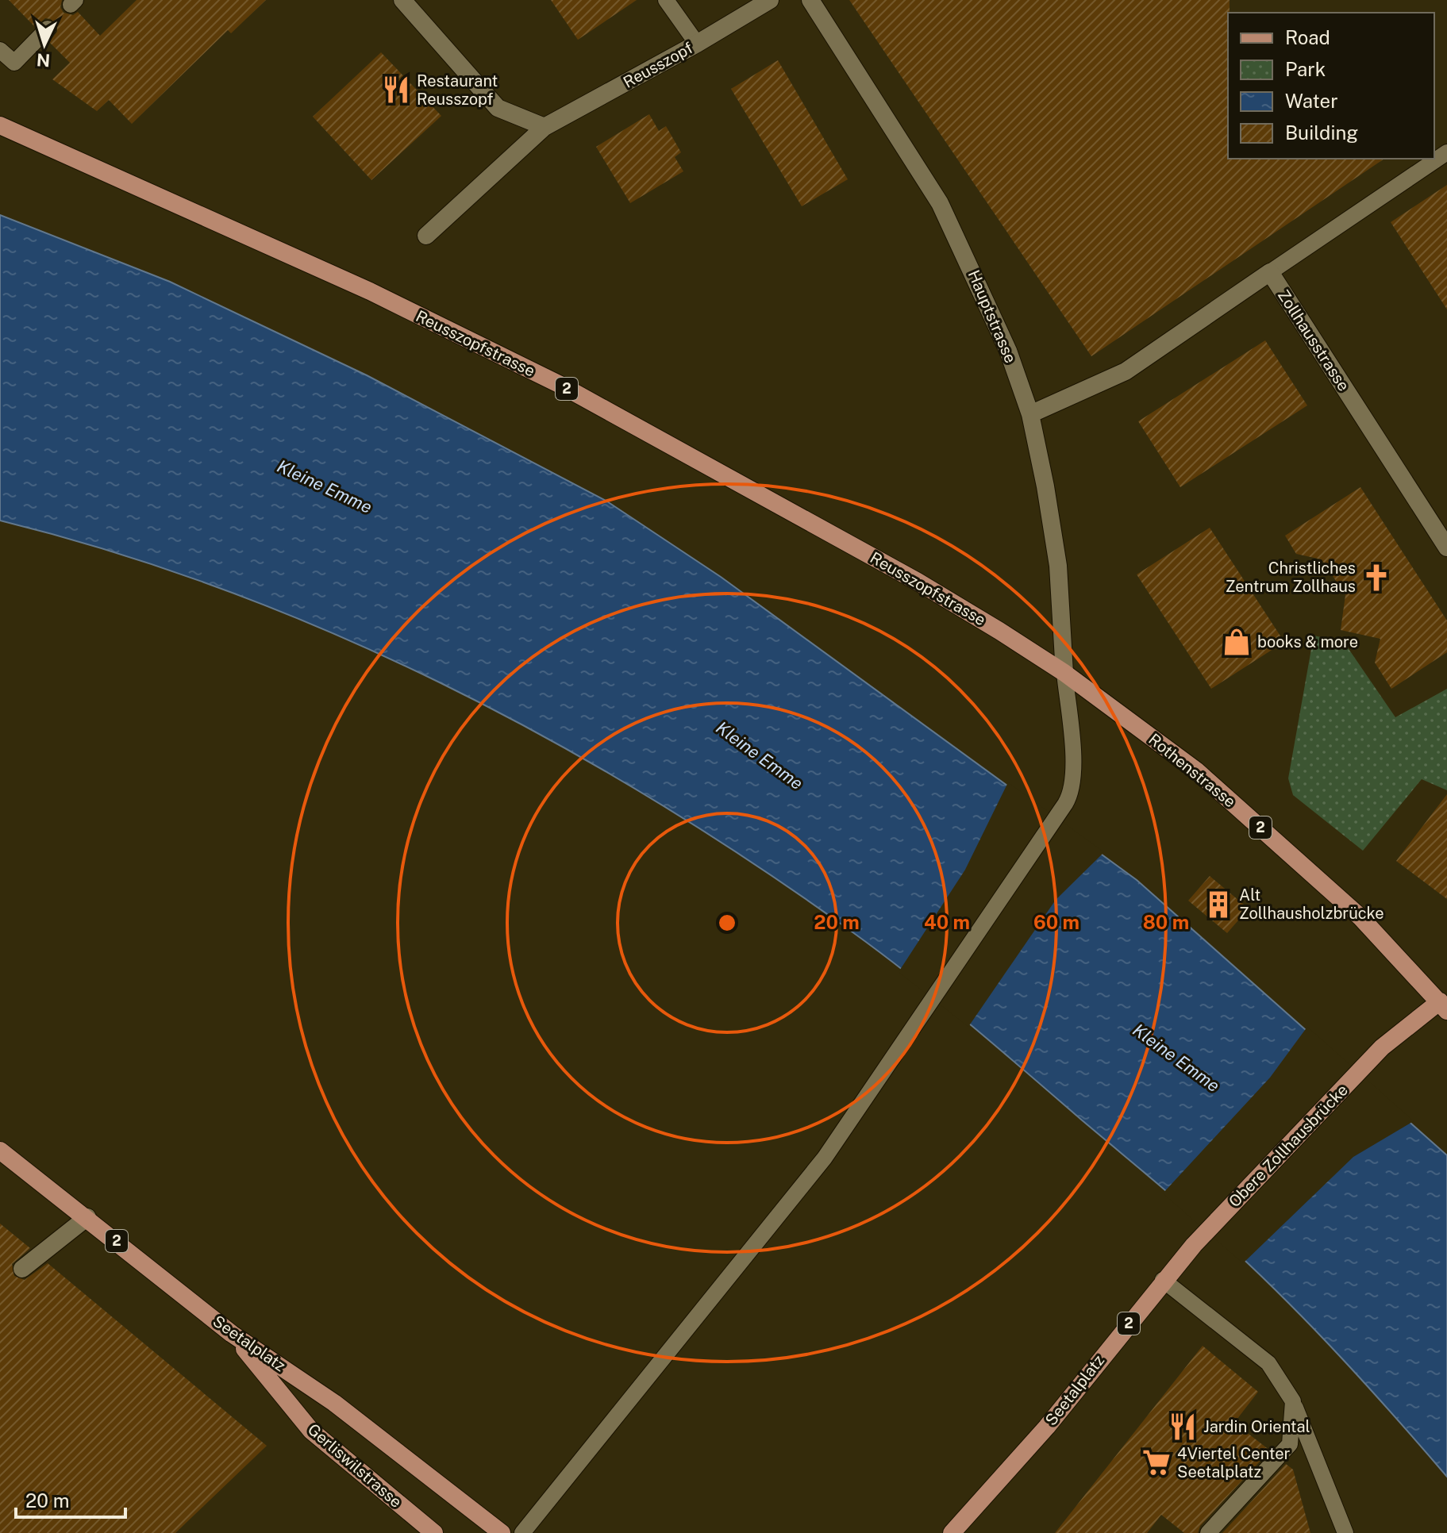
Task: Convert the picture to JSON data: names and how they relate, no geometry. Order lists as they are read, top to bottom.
{
  "streets": {
    "main road": [
      "Reusszopfstrasse",
      "2",
      "Rothenstrasse",
      "Obere Zollhausbrücke",
      "Seetalplatz",
      "Gerliswilstrasse"
    ],
    "street": ["Reusszopf", "Hauptstrasse", "Zollhausstrasse"]
  },
  "crossings": [
    ["Hauptstrasse", "Zollhausstrasse"],
    ["Hauptstrasse", "Reusszopfstrasse"],
    ["Hauptstrasse", "Rothenstrasse"],
    ["Reusszopfstrasse", "Rothenstrasse"],
    ["Rothenstrasse", "Obere Zollhausbrücke"],
    ["Obere Zollhausbrücke", "Seetalplatz"],
    ["Seetalplatz", "Gerliswilstrasse"]
  ],
  "water": ["Kleine Emme"],
  "places": {
    "restaurant": ["Restaurant Reusszopf", "Jardin Oriental"],
    "church": ["Christliches Zentrum Zollhaus"],
    "shop": ["books & more"],
    "building": ["Alt Zollhausholzbrücke"],
    "supermarket": ["4Viertel Center Seetalplatz"]
  },
  "legend": [
    "Road",
    "Park",
    "Water",
    "Building"
  ],
  "scale_bar": "20 m",
  "north": "bottom",
  "rings": [
    "20 m",
    "40 m",
    "60 m",
    "80 m"
  ]
}
